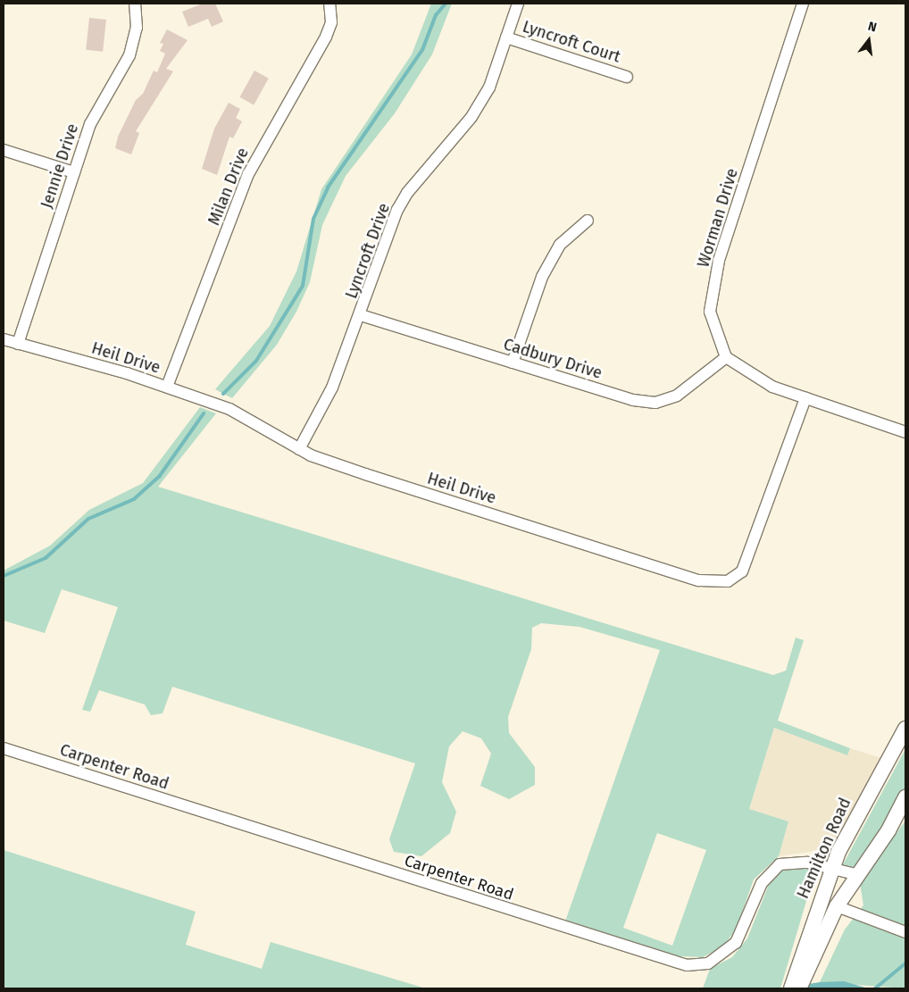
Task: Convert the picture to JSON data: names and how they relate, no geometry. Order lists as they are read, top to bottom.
{
  "streets": {
    "main road": ["Hamilton Road"],
    "street": [
      "Lyncroft Court",
      "Jennie Drive",
      "Milan Drive",
      "Worman Drive",
      "Lyncroft Drive",
      "Heil Drive",
      "Cadbury Drive",
      "Carpenter Road"
    ]
  },
  "crossings": [
    ["Lyncroft Court", "Lyncroft Drive"],
    ["Jennie Drive", "Heil Drive"],
    ["Milan Drive", "Heil Drive"],
    ["Worman Drive", "Cadbury Drive"],
    ["Lyncroft Drive", "Heil Drive"],
    ["Lyncroft Drive", "Cadbury Drive"],
    ["Carpenter Road", "Hamilton Road"]
  ],
  "north": "top"
}
